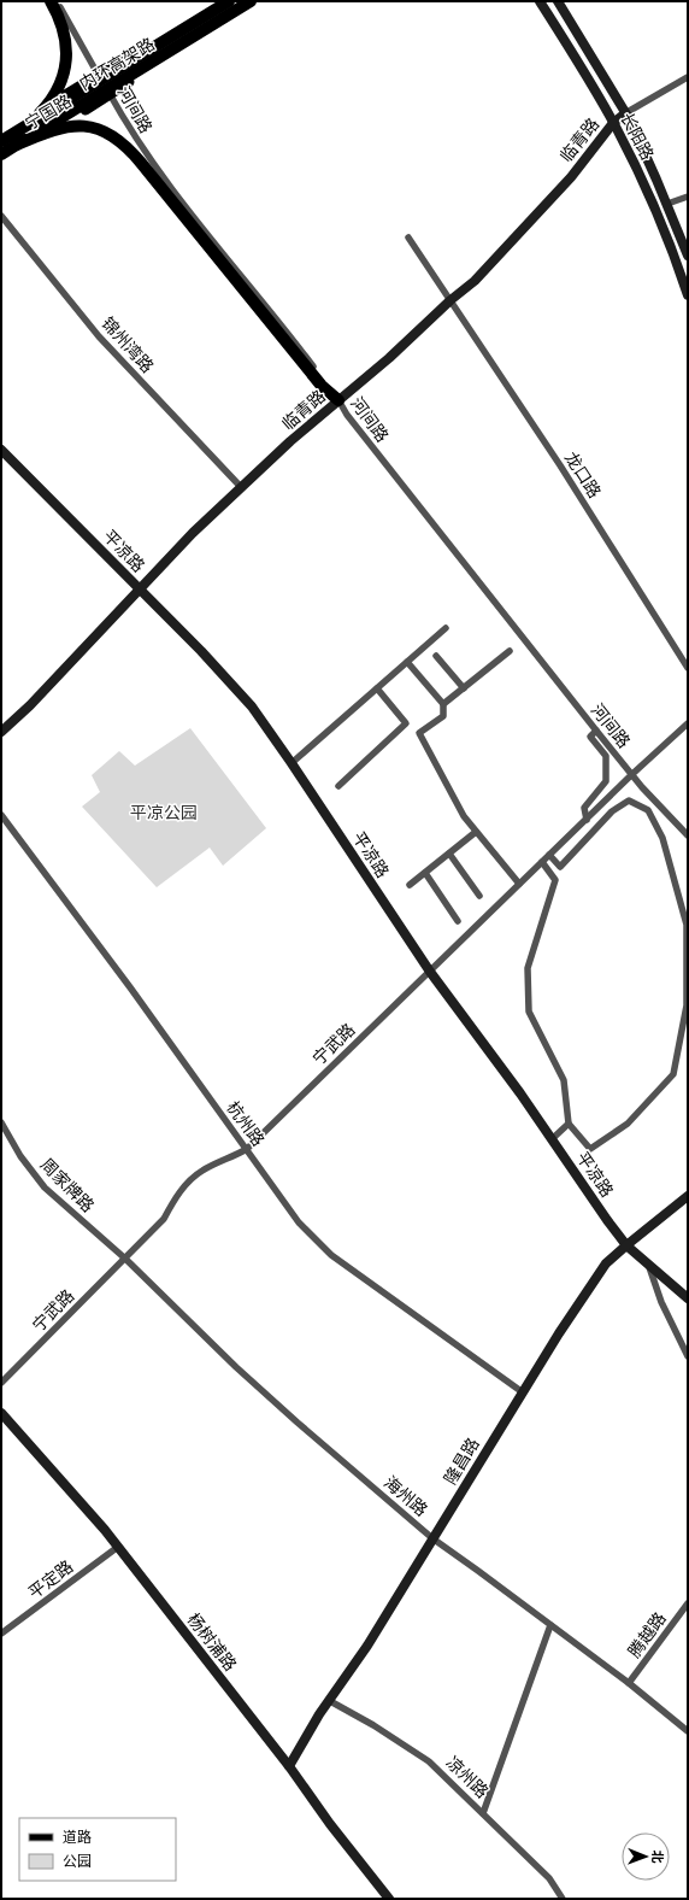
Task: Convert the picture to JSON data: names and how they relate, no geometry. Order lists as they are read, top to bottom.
{
  "streets": {
    "highway": ["内环高架路"],
    "main road": [
      "宁国路",
      "长阳路",
      "临青路",
      "平凉路",
      "隆昌路",
      "杨树浦路"
    ],
    "street": [
      "河间路",
      "锦州湾路",
      "龙口路",
      "宁武路",
      "杭州路",
      "周家牌路",
      "海州路",
      "平定路",
      "腾越路",
      "凉州路"
    ]
  },
  "crossings": [
    ["河间路", "宁国路"],
    ["河间路", "临青路"],
    ["河间路", "宁武路"],
    ["长阳路", "临青路"],
    ["临青路", "锦州湾路"],
    ["临青路", "龙口路"],
    ["临青路", "平凉路"],
    ["平凉路", "宁武路"],
    ["平凉路", "隆昌路"],
    ["宁武路", "杭州路"],
    ["宁武路", "周家牌路"],
    ["宁武路", "海州路"],
    ["杭州路", "隆昌路"],
    ["周家牌路", "海州路"],
    ["隆昌路", "海州路"],
    ["隆昌路", "杨树浦路"],
    ["隆昌路", "凉州路"],
    ["海州路", "腾越路"],
    ["平定路", "杨树浦路"]
  ],
  "parks": ["平凉公园"],
  "legend": ["道路", "公园"],
  "north": "right"
}
